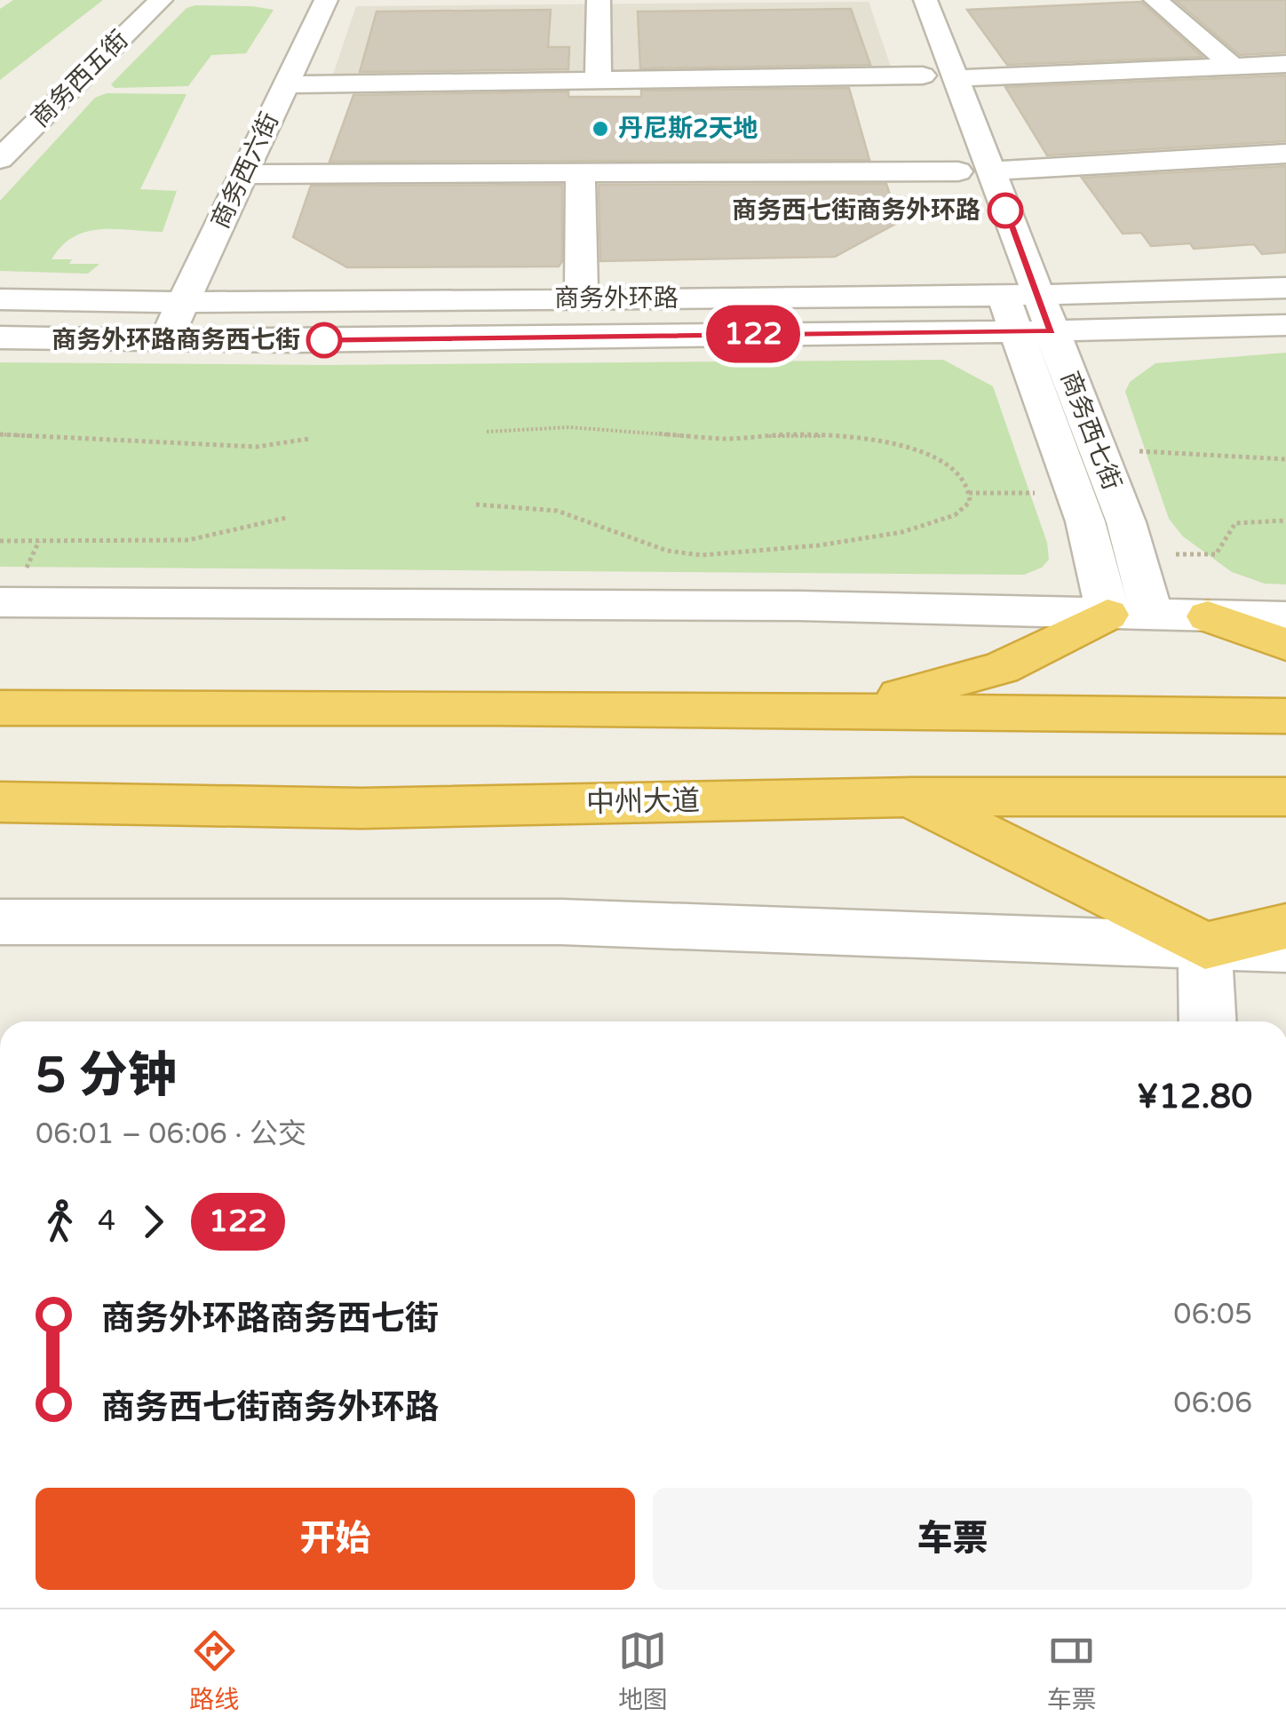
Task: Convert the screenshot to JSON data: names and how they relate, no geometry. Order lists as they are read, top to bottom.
{
  "streets": {
    "highway": ["中州大道"],
    "street": [
      "商务西五街",
      "商务西六街",
      "商务外环路",
      "商务西七街"
    ]
  },
  "crossings": [
    ["商务西六街", "商务外环路"],
    ["商务外环路", "商务西七街"]
  ],
  "places": ["丹尼斯2天地", "商务西七街商务外环路", "商务外环路商务西七街"],
  "lines": ["bus line 122"],
  "page": {
    "on_map": "122",
    "heading": ["5 分钟", "06:01 – 06:06 · 公交", "¥12.80"],
    "legs": ["4", "122"],
    "list": [
      {
        "name": "商务外环路商务西七街",
        "value": "06:05"
      },
      {
        "name": "商务西七街商务外环路",
        "value": "06:06"
      }
    ],
    "buttons": ["开始", "车票"],
    "tabs": ["路线", "地图", "车票"]
  }
}
